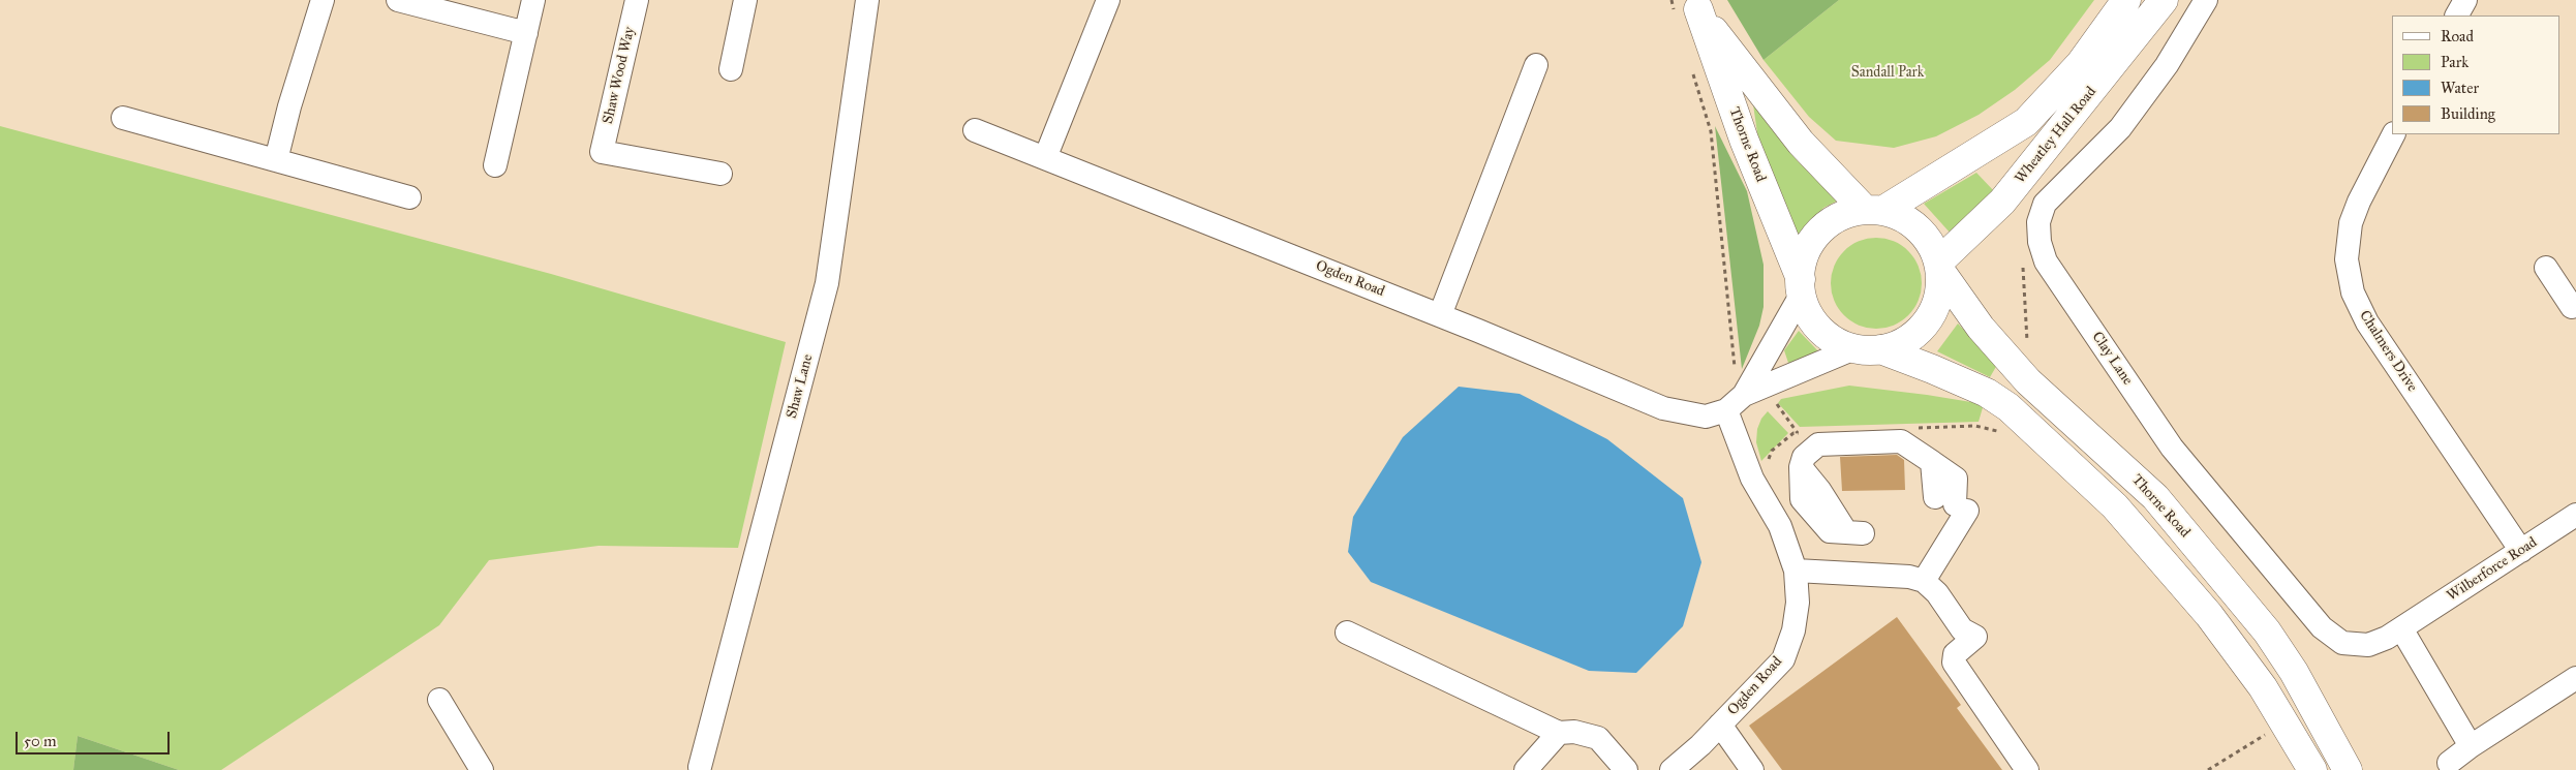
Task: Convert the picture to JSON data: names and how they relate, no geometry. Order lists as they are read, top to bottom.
{
  "streets": {
    "highway": ["Wheatley Hall Road", "Thorne Road"],
    "street": [
      "Shaw Wood Way",
      "Ogden Road",
      "Chalmers Drive",
      "Clay Lane",
      "Shaw Lane",
      "Wilberforce Road"
    ]
  },
  "crossings": [
    ["Wheatley Hall Road", "Thorne Road"],
    ["Wheatley Hall Road", "Ogden Road"],
    ["Thorne Road", "Ogden Road"],
    ["Chalmers Drive", "Wilberforce Road"],
    ["Clay Lane", "Wilberforce Road"]
  ],
  "parks": ["Sandall Park"],
  "legend": [
    "Road",
    "Park",
    "Water",
    "Building"
  ],
  "scale_bar": "50 m"
}
